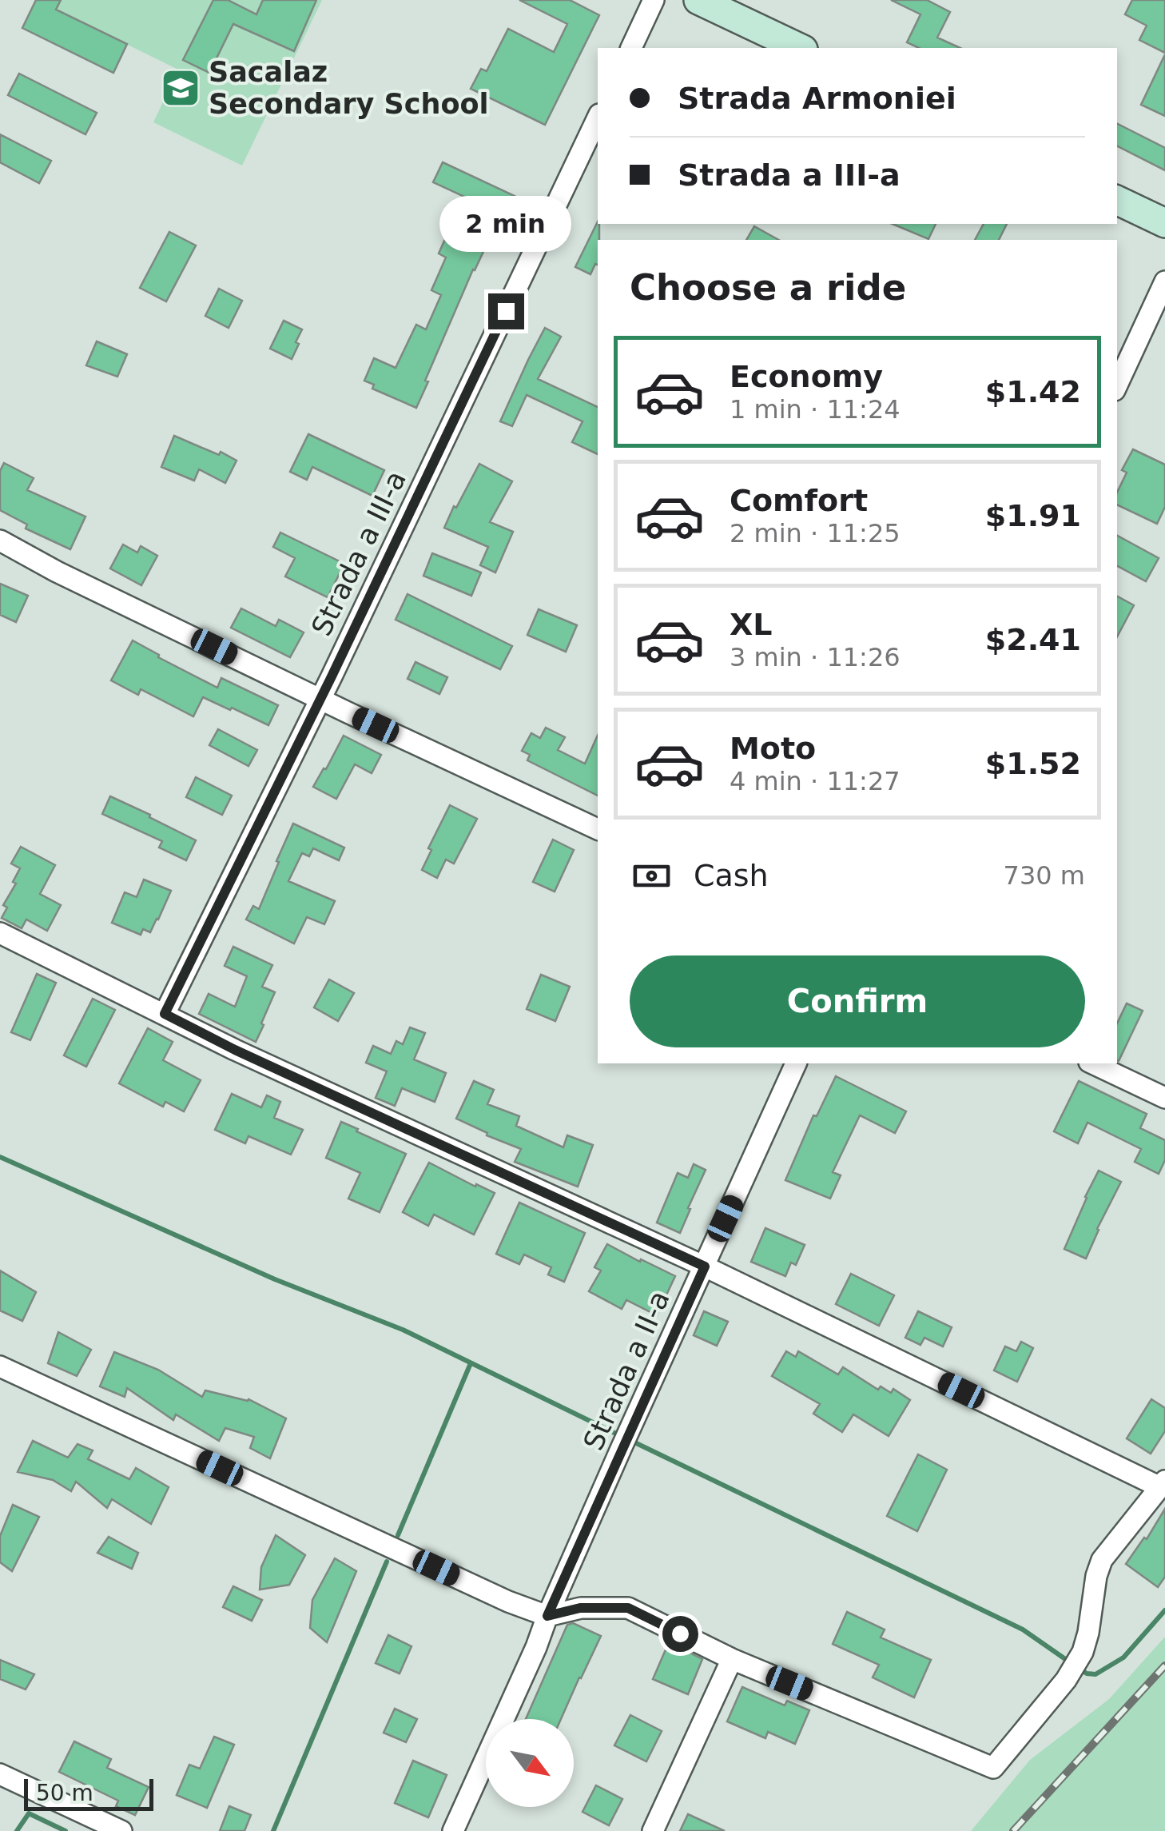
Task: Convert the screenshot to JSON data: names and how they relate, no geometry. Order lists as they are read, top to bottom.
{
  "streets": {
    "street": ["Strada a III-a", "Strada a II-a"]
  },
  "places": {
    "school or university": ["Sacalaz Secondary School"]
  },
  "scale_bar": "50 m",
  "north": "bottom right",
  "page": {
    "banner": ["Strada Armoniei", "Strada a III-a"],
    "bubble": "2 min",
    "heading": "Choose a ride",
    "list": [
      {
        "name": "Economy",
        "note": "1 min · 11:24",
        "value": "$1.42"
      },
      {
        "name": "Comfort",
        "note": "2 min · 11:25",
        "value": "$1.91"
      },
      {
        "name": "XL",
        "note": "3 min · 11:26",
        "value": "$2.41"
      },
      {
        "name": "Moto",
        "note": "4 min · 11:27",
        "value": "$1.52"
      }
    ],
    "pay": ["Cash", "730 m"],
    "buttons": "Confirm",
    "scale": "50 m"
  }
}
